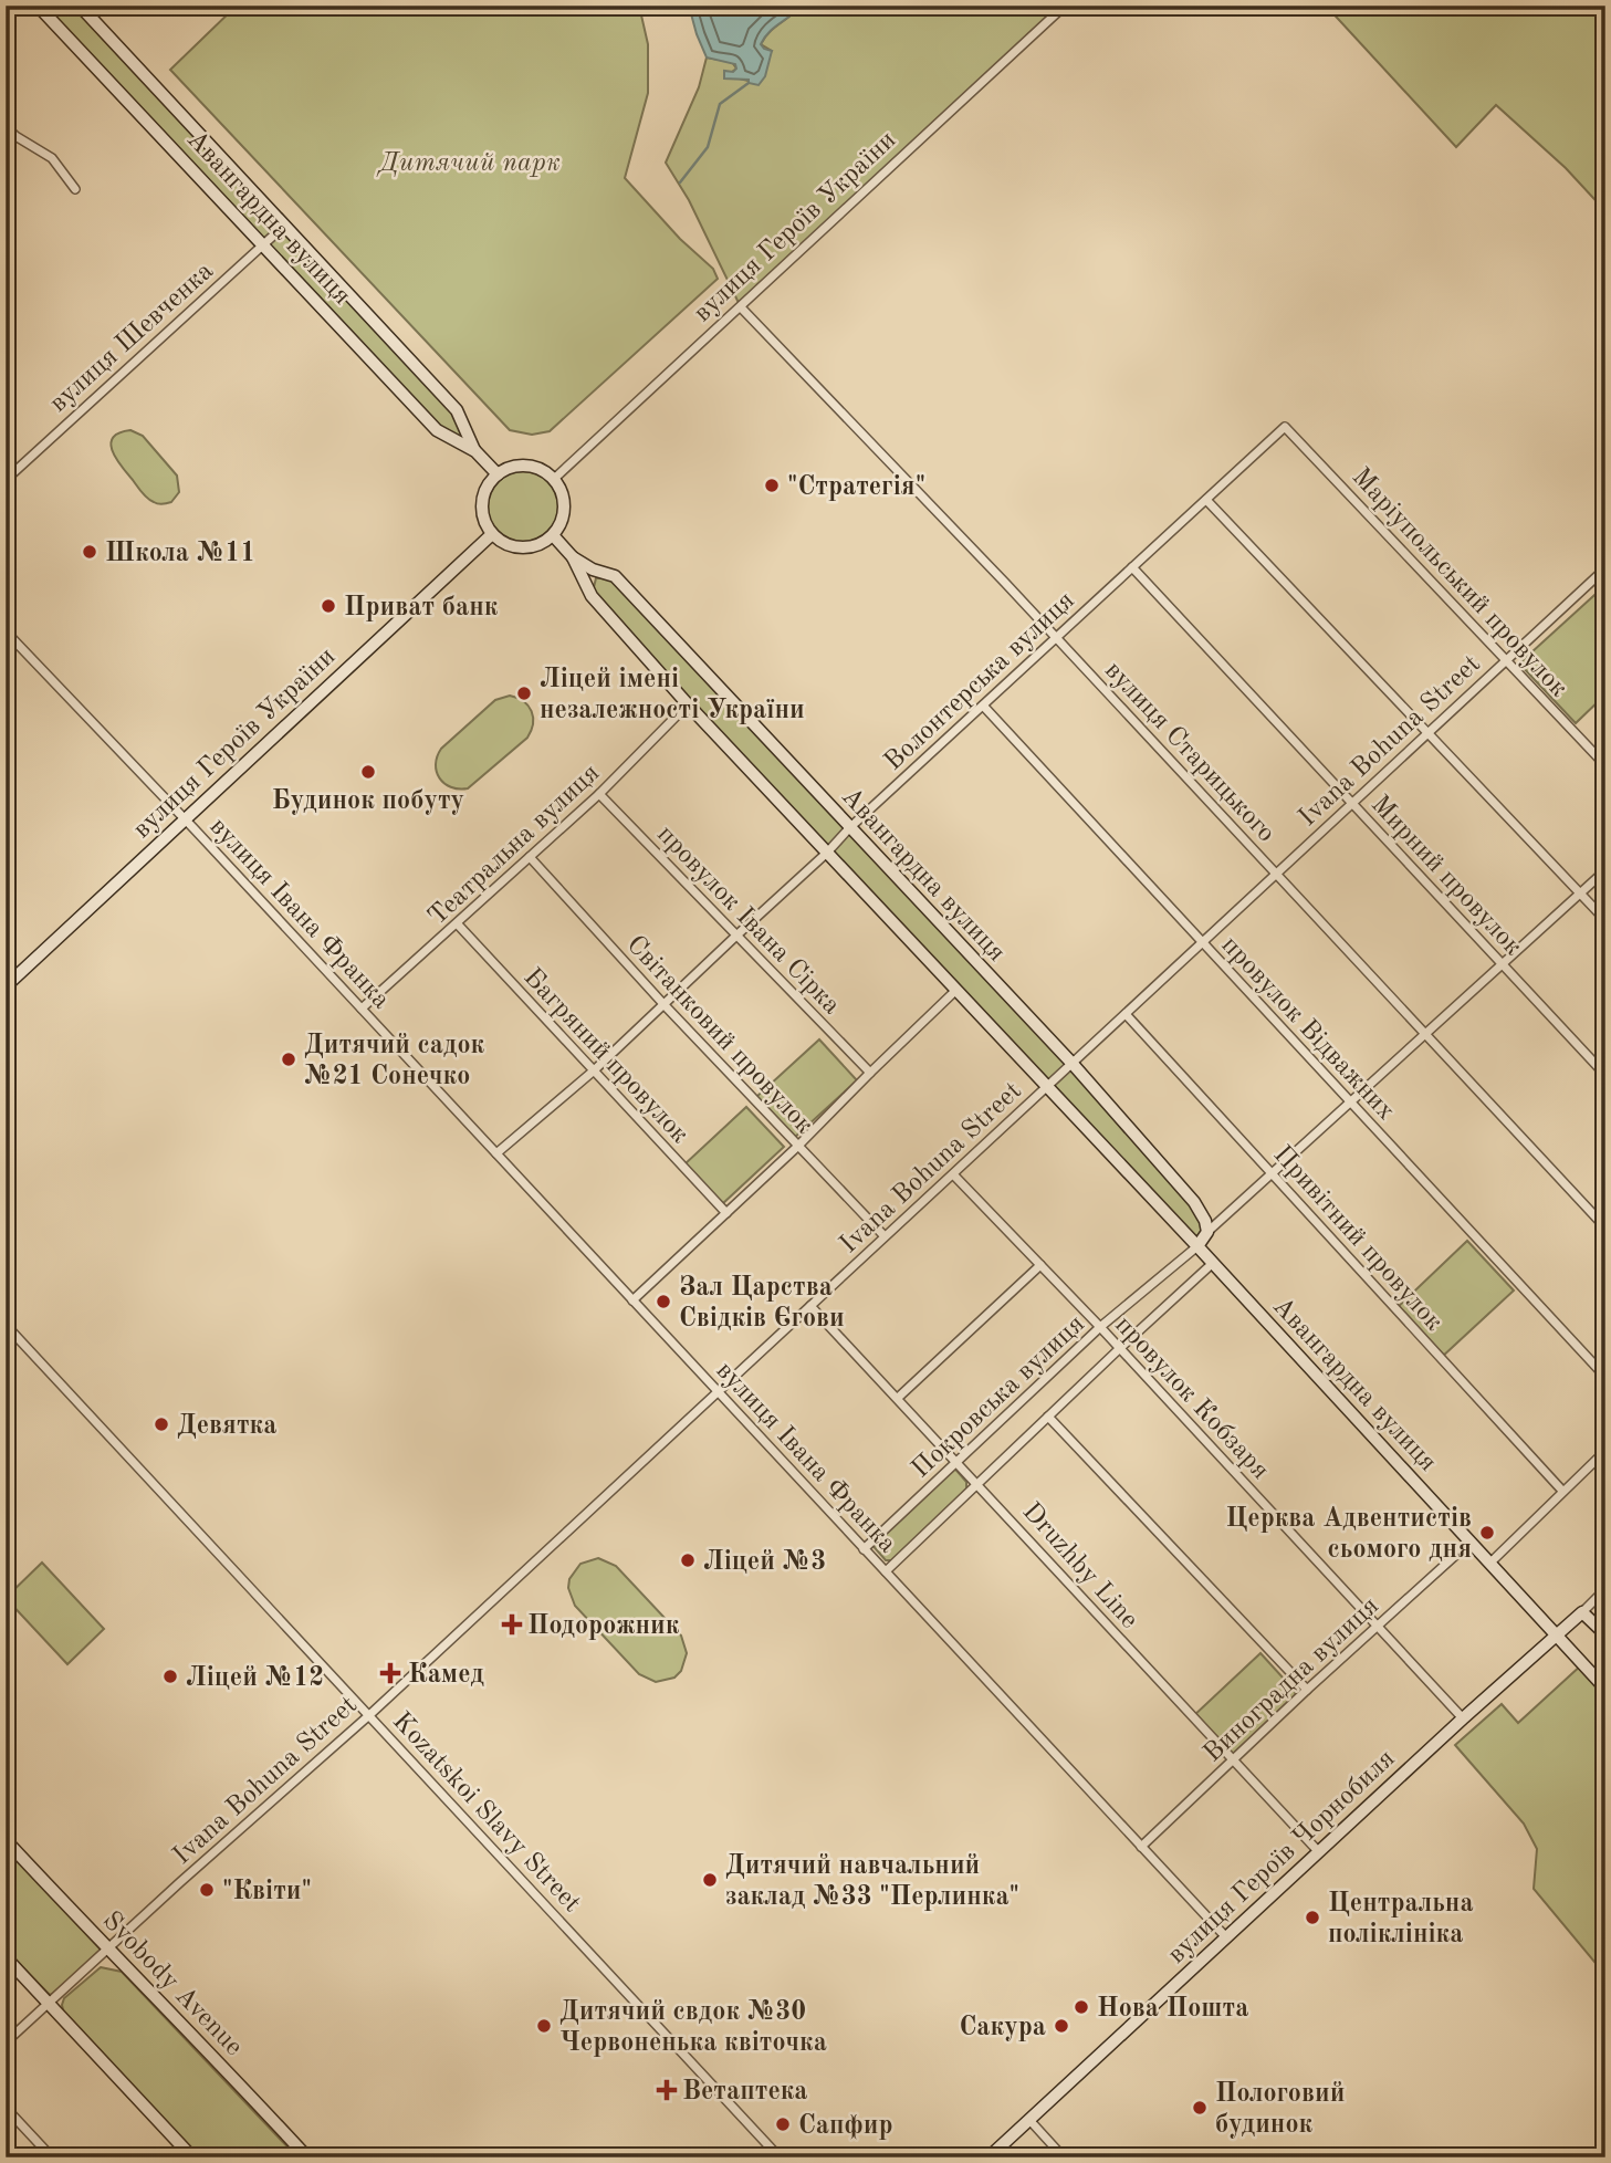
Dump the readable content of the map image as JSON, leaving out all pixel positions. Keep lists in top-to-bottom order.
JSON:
{
  "streets": {
    "street": [
      "Авангардна вулиця",
      "вулиця Героїв України",
      "вулиця Шевченка",
      "Маріупольський провулок",
      "Волонтерська вулиця",
      "Ivana Bohuna Street",
      "вулиця Старицького",
      "Театральна вулиця",
      "Мирний провулок",
      "вулиця Івана Франка",
      "провулок Івана Сірка",
      "провулок Відважних",
      "Світанковий провулок",
      "Багряний провулок",
      "Привітний провулок",
      "Покровська вулиця",
      "провулок Кобзаря",
      "Druzhby Line",
      "Виноградна вулиця",
      "Kozatskoi Slavy Street",
      "вулиця Героїв Чорнобиля",
      "Svobody Avenue"
    ]
  },
  "crossings": [
    ["Авангардна вулиця", "вулиця Героїв України"],
    ["Авангардна вулиця", "вулиця Шевченка"],
    ["Авангардна вулиця", "Волонтерська вулиця"],
    ["Авангардна вулиця", "Ivana Bohuna Street"],
    ["Авангардна вулиця", "Театральна вулиця"],
    ["Авангардна вулиця", "Покровська вулиця"],
    ["Авангардна вулиця", "Виноградна вулиця"],
    ["Авангардна вулиця", "вулиця Героїв Чорнобиля"],
    ["вулиця Героїв України", "вулиця Старицького"],
    ["вулиця Героїв України", "вулиця Івана Франка"],
    ["Маріупольський провулок", "Волонтерська вулиця"],
    ["Маріупольський провулок", "Ivana Bohuna Street"],
    ["Волонтерська вулиця", "вулиця Старицького"],
    ["Волонтерська вулиця", "Мирний провулок"],
    ["Волонтерська вулиця", "вулиця Івана Франка"],
    ["Волонтерська вулиця", "провулок Івана Сірка"],
    ["Волонтерська вулиця", "провулок Відважних"],
    ["Волонтерська вулиця", "Світанковий провулок"],
    ["Волонтерська вулиця", "Багряний провулок"],
    ["Ivana Bohuna Street", "вулиця Старицького"],
    ["Ivana Bohuna Street", "Мирний провулок"],
    ["Ivana Bohuna Street", "вулиця Івана Франка"],
    ["Ivana Bohuna Street", "провулок Відважних"],
    ["Ivana Bohuna Street", "Світанковий провулок"],
    ["Ivana Bohuna Street", "Привітний провулок"],
    ["Ivana Bohuna Street", "провулок Кобзаря"],
    ["Ivana Bohuna Street", "Druzhby Line"],
    ["Ivana Bohuna Street", "Kozatskoi Slavy Street"],
    ["Ivana Bohuna Street", "Svobody Avenue"],
    ["Театральна вулиця", "вулиця Івана Франка"],
    ["Театральна вулиця", "провулок Івана Сірка"],
    ["Театральна вулиця", "Світанковий провулок"],
    ["Театральна вулиця", "Багряний провулок"],
    ["вулиця Івана Франка", "Покровська вулиця"],
    ["вулиця Івана Франка", "Виноградна вулиця"],
    ["вулиця Івана Франка", "вулиця Героїв Чорнобиля"],
    ["Покровська вулиця", "провулок Кобзаря"],
    ["Покровська вулиця", "Druzhby Line"],
    ["провулок Кобзаря", "Виноградна вулиця"],
    ["провулок Кобзаря", "вулиця Героїв Чорнобиля"],
    ["Druzhby Line", "Виноградна вулиця"],
    ["Druzhby Line", "вулиця Героїв Чорнобиля"]
  ],
  "parks": ["Дитячий парк"],
  "places": {
    "other": [
      "\"Стратегія\"",
      "Школа №11",
      "Приват банк",
      "Ліцей імені незалежності України",
      "Будинок побуту",
      "Дитячий садок №21 Сонечко",
      "Зал Царства Свідків Єгови",
      "Девятка",
      "Церква Адвентистів сьомого дня",
      "Ліцей №3",
      "Ліцей №12",
      "Дитячий навчальний заклад №33 \"Перлинка\"",
      "\"Квіти\"",
      "Центральна поліклініка",
      "Нова Пошта",
      "Дитячий свдок №30 Червоненька квіточка",
      "Сакура",
      "Пологовий будинок",
      "Сапфир"
    ],
    "health": ["Подорожник", "Камед", "Ветаптека"]
  }
}
